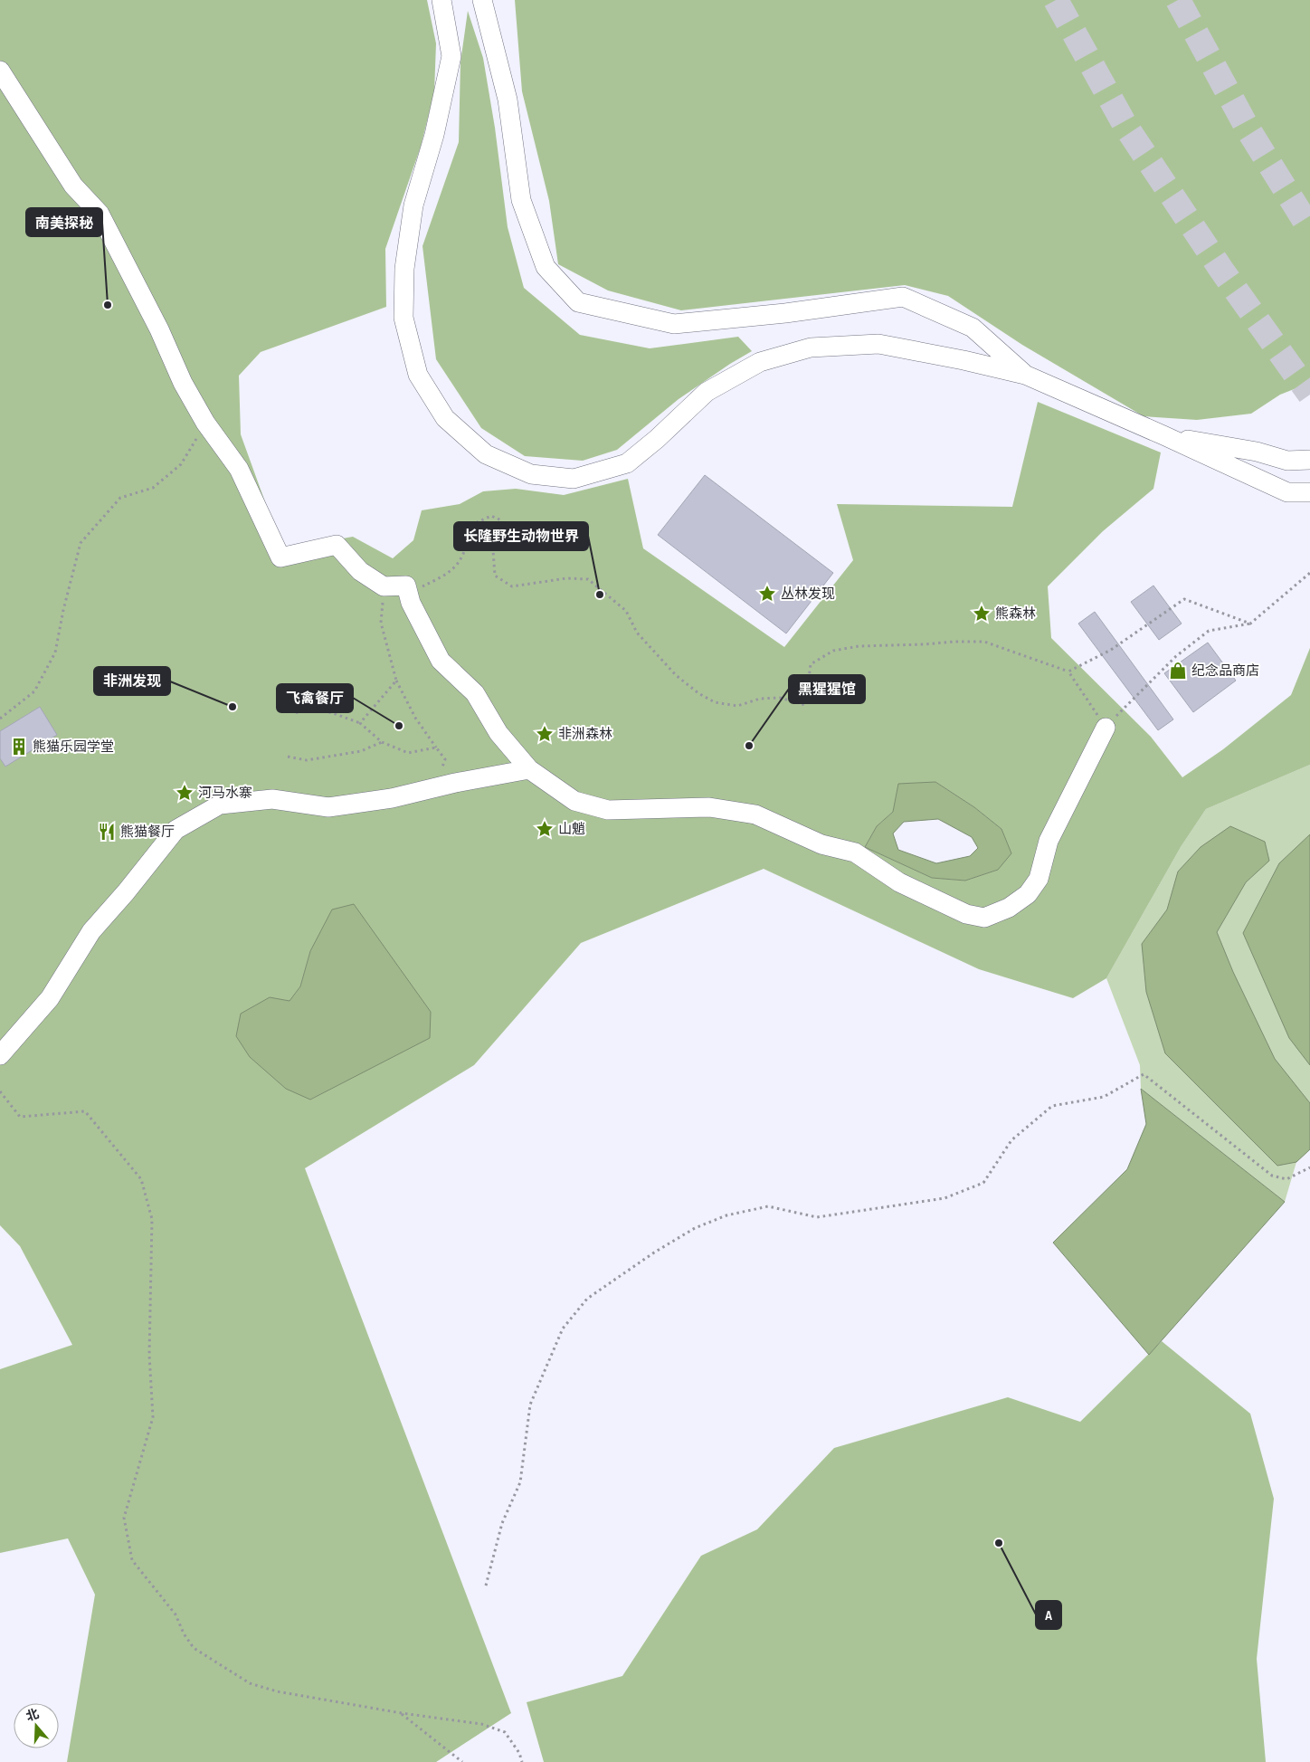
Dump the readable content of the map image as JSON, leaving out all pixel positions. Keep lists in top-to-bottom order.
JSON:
{
  "places": {
    "other": [
      "南美探秘",
      "长隆野生动物世界",
      "非洲发现",
      "飞禽餐厅",
      "黑猩猩馆",
      "A"
    ],
    "place": [
      "丛林发现",
      "熊森林",
      "非洲森林",
      "河马水寨",
      "山魈"
    ],
    "shop": ["纪念品商店"],
    "building": ["熊猫乐园学堂"],
    "restaurant": ["熊猫餐厅"]
  },
  "north": "top"
}
